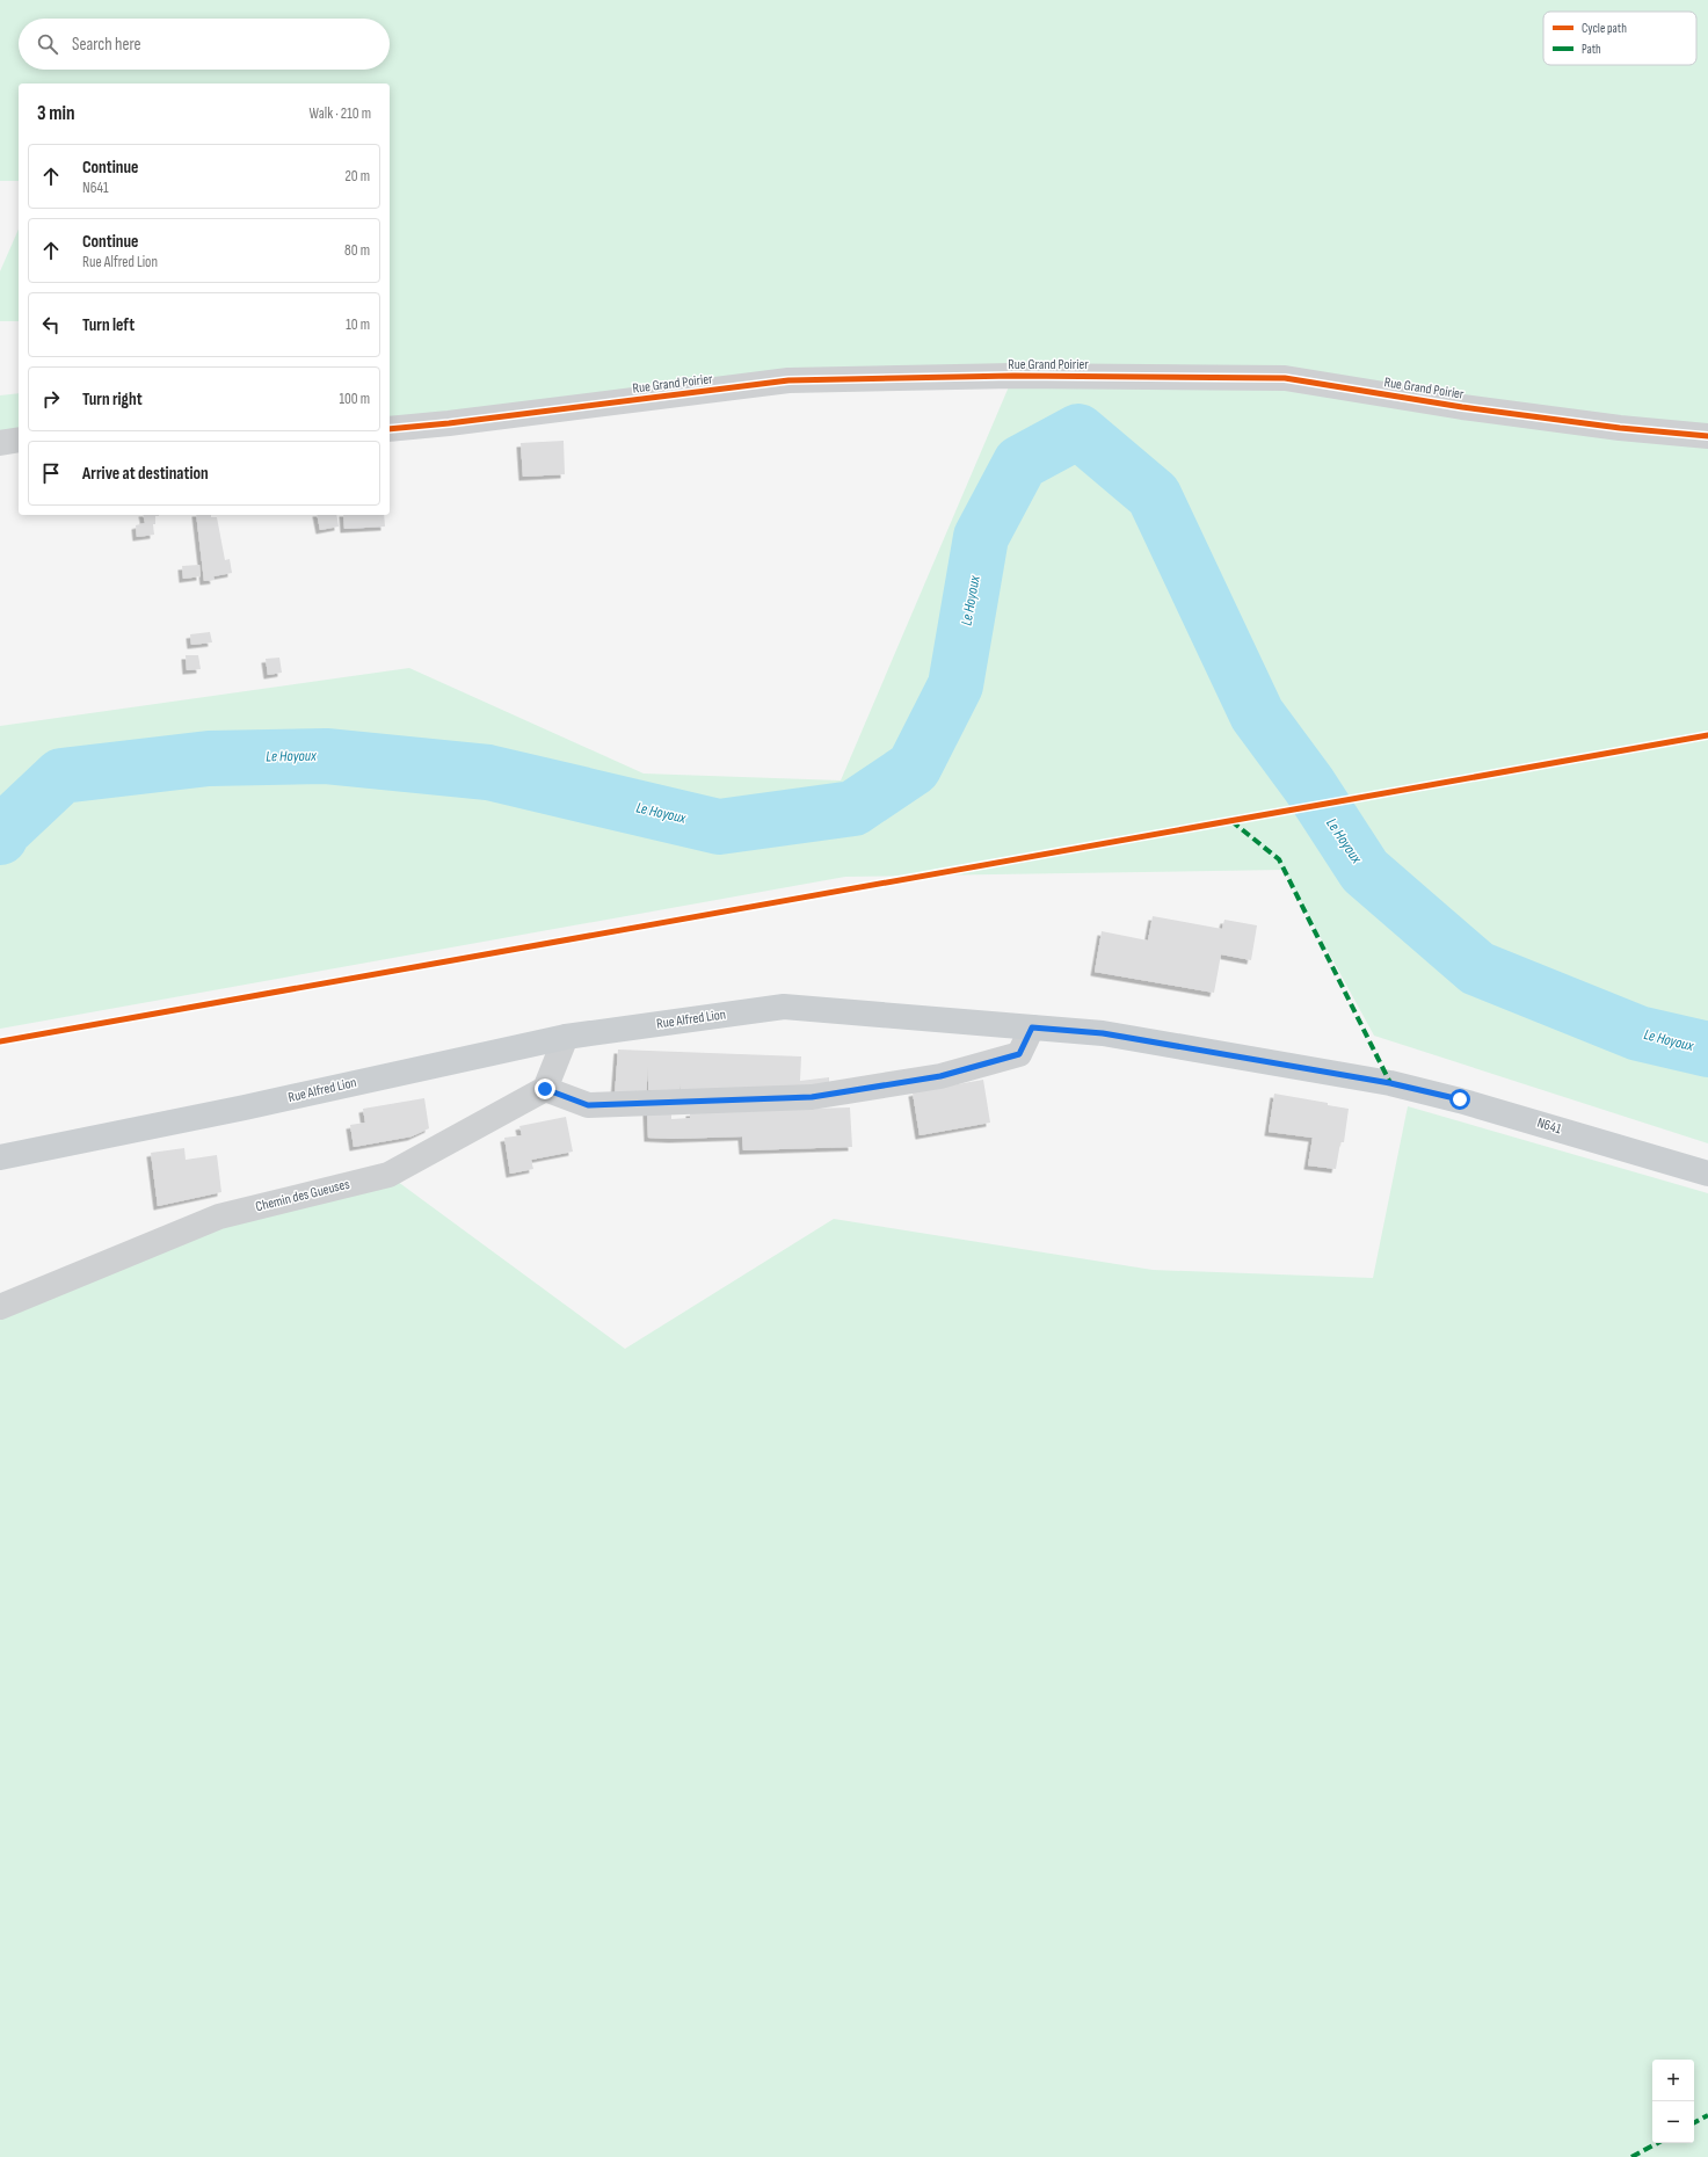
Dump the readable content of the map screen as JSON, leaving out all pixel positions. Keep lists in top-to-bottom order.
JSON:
{
  "streets": {
    "main road": ["Rue Alfred Lion", "N641"],
    "street": ["Rue Grand Poirier", "Chemin des Gueuses"]
  },
  "crossings": [
    ["Rue Alfred Lion", "N641"]
  ],
  "water": ["Le Hoyoux"],
  "legend": ["Cycle path", "Path"],
  "page": {
    "search": "Search here",
    "heading": ["3 min", "Walk · 210 m"],
    "list": [
      ["Continue", "N641", "20 m"],
      ["Continue", "Rue Alfred Lion", "80 m"],
      ["Turn left", "10 m"],
      ["Turn right", "100 m"],
      "Arrive at destination"
    ],
    "map_buttons": ["+", "−"]
  }
}
